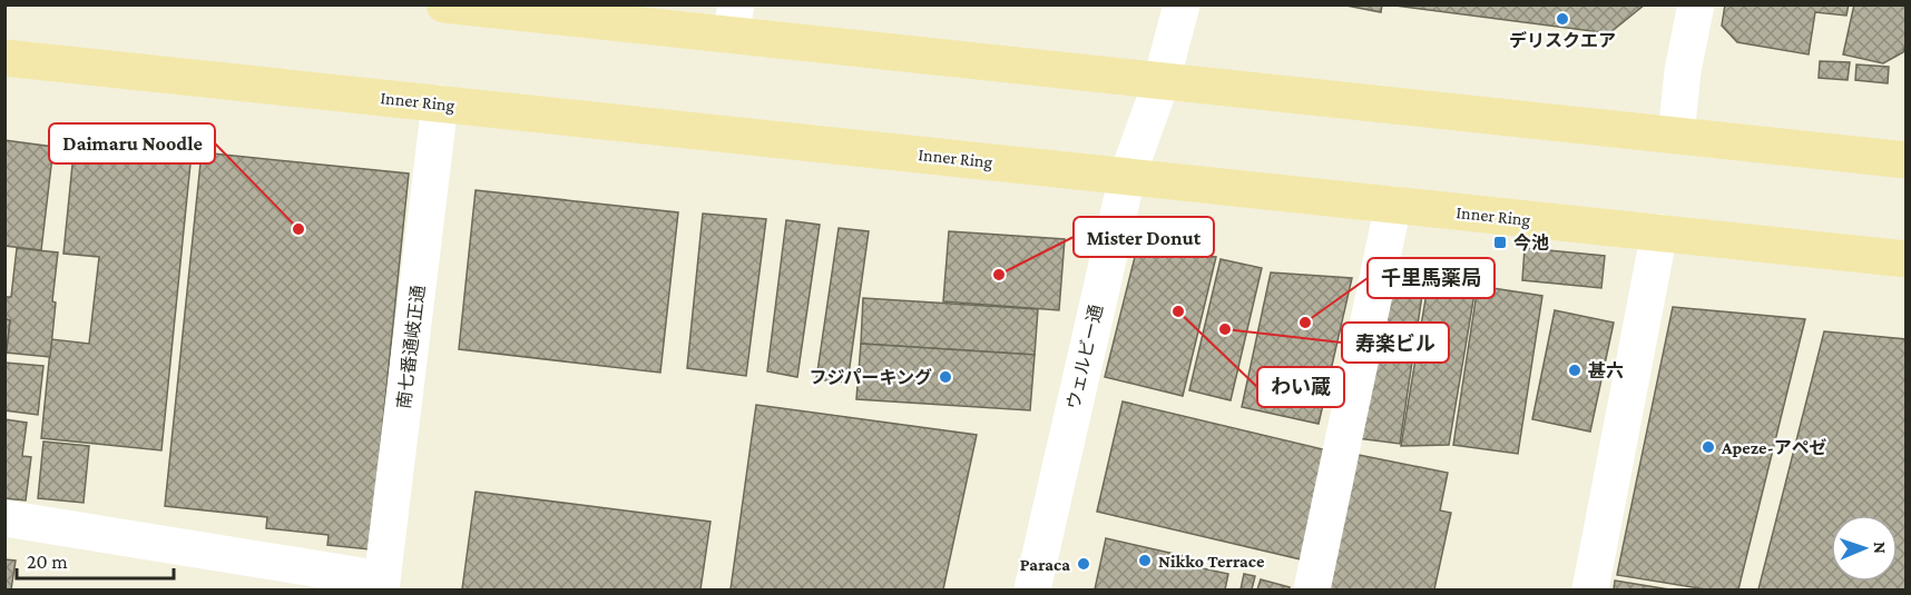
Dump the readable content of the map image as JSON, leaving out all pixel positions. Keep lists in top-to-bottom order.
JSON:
{
  "streets": {
    "main road": ["Inner Ring"],
    "street": ["南七番通岐正通", "ウェルビー通"]
  },
  "crossings": [
    ["Inner Ring", "南七番通岐正通"],
    ["Inner Ring", "ウェルビー通"]
  ],
  "places": {
    "other": [
      "デリスクエア",
      "Daimaru Noodle",
      "Mister Donut",
      "わい蔵",
      "千里馬薬局",
      "寿楽ビル",
      "甚六",
      "フジパーキング",
      "Apeze-アペゼ",
      "Nikko Terrace",
      "Paraca"
    ],
    "transit": ["今池"]
  },
  "scale_bar": "20 m",
  "north": "right"
}
